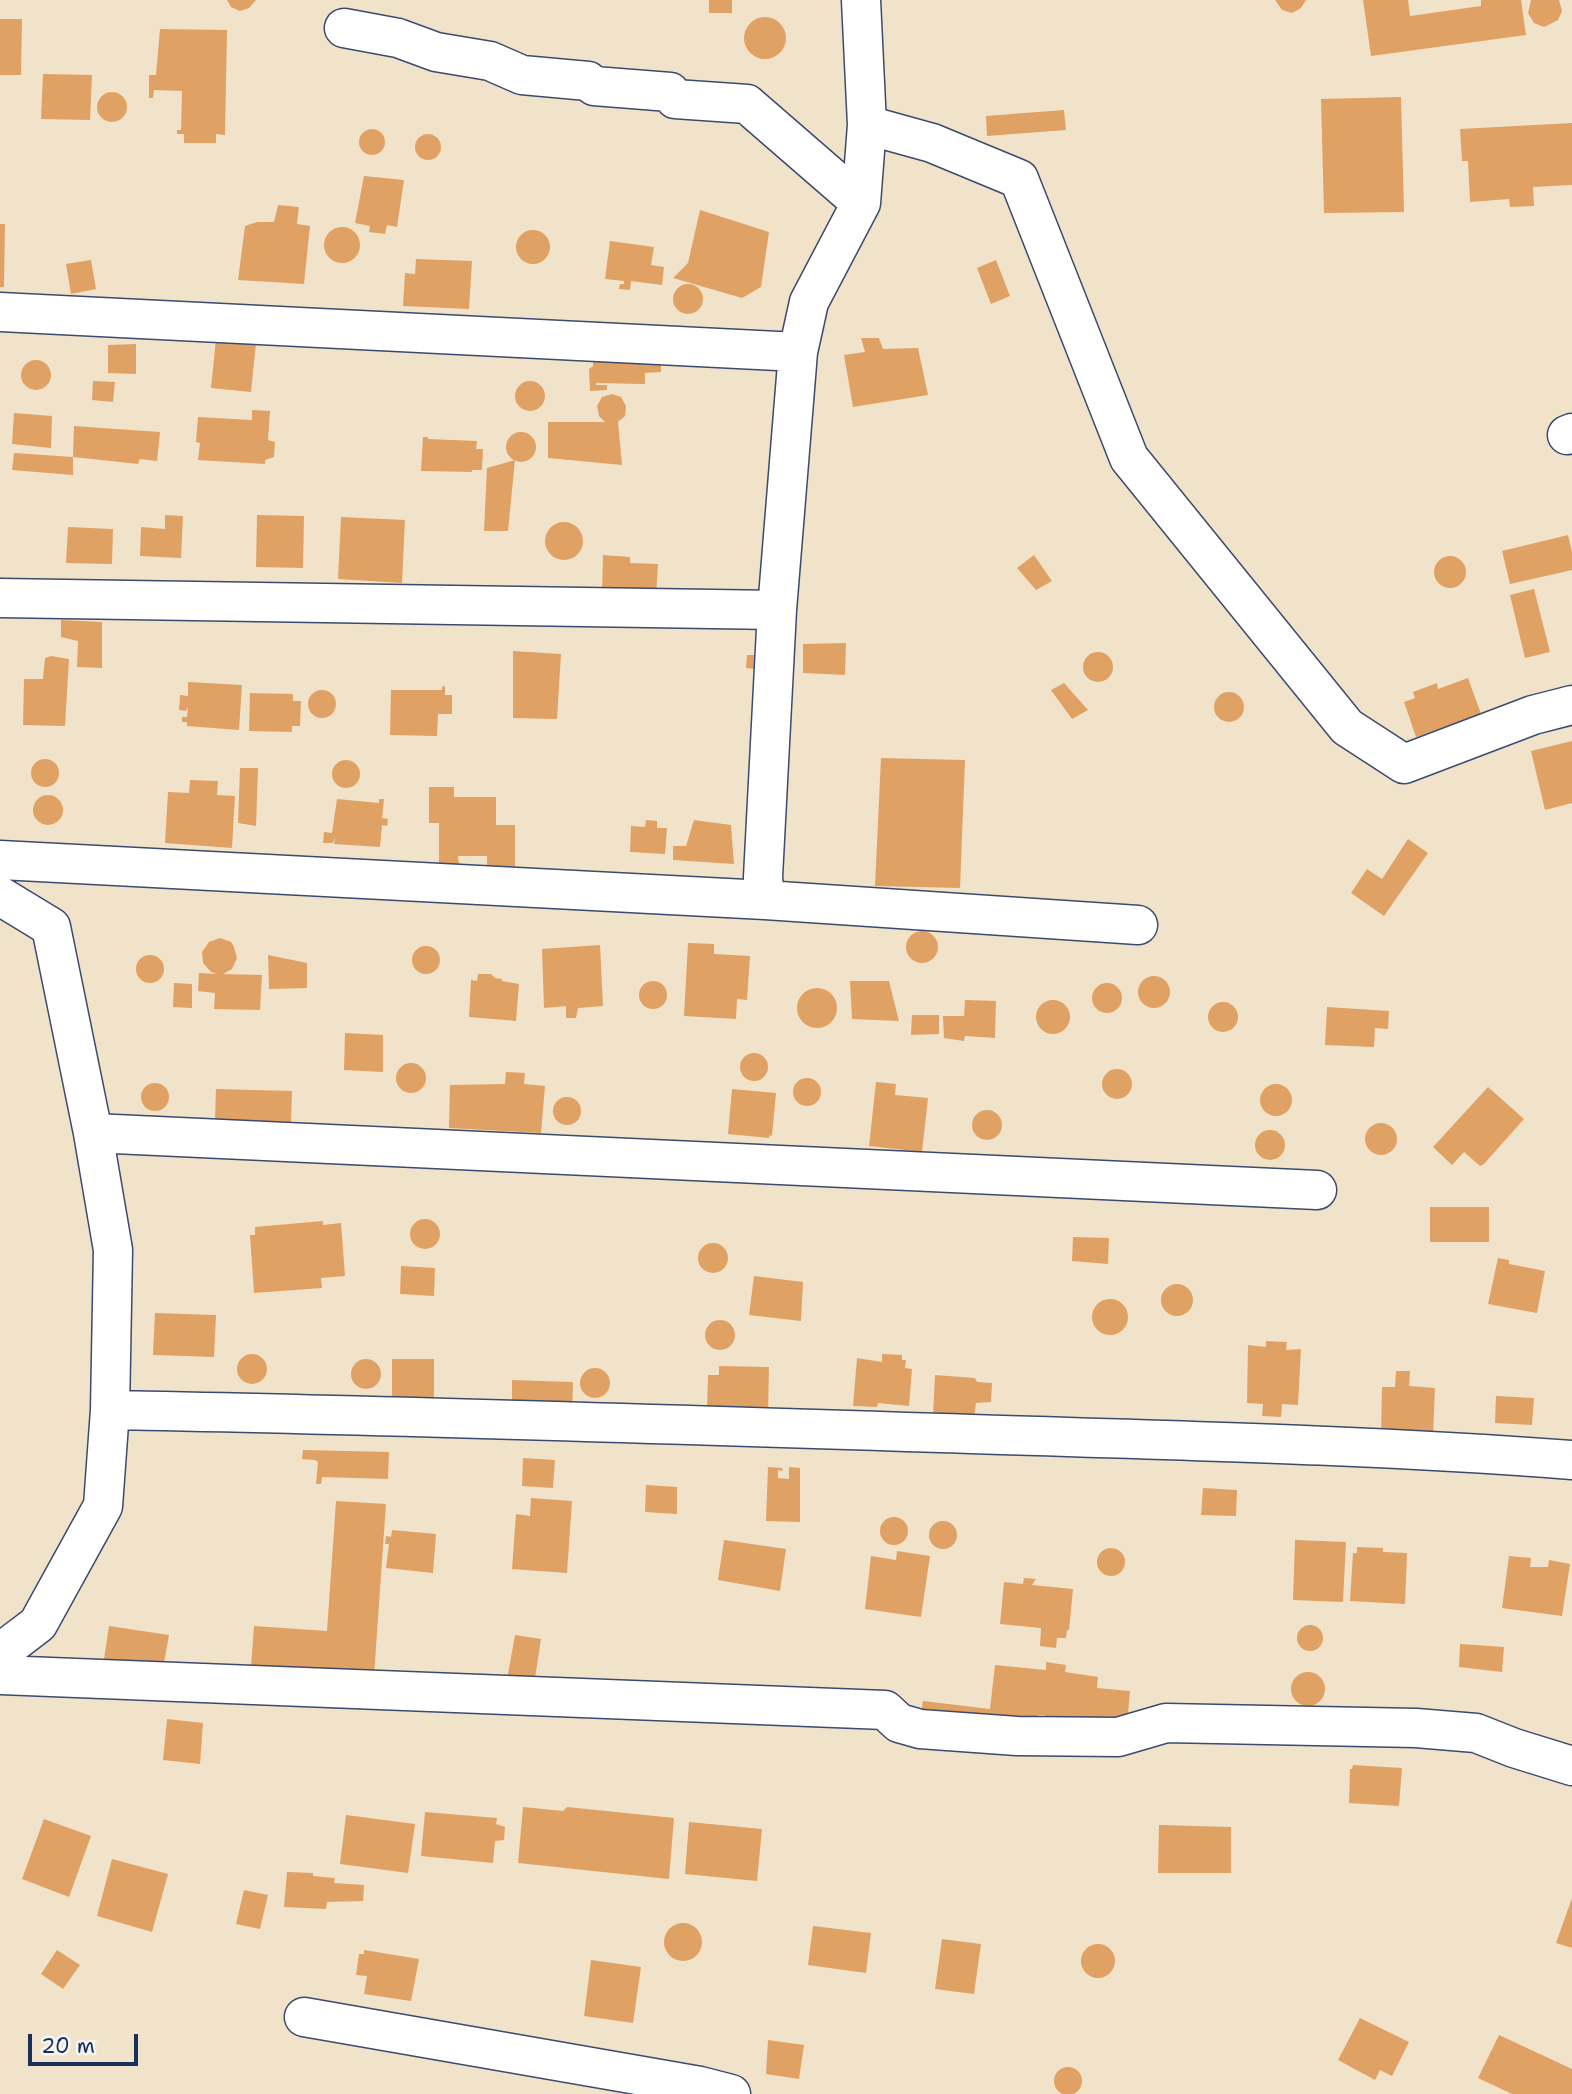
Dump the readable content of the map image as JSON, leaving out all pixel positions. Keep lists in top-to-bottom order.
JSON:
{
  "scale_bar": "20 m"
}
